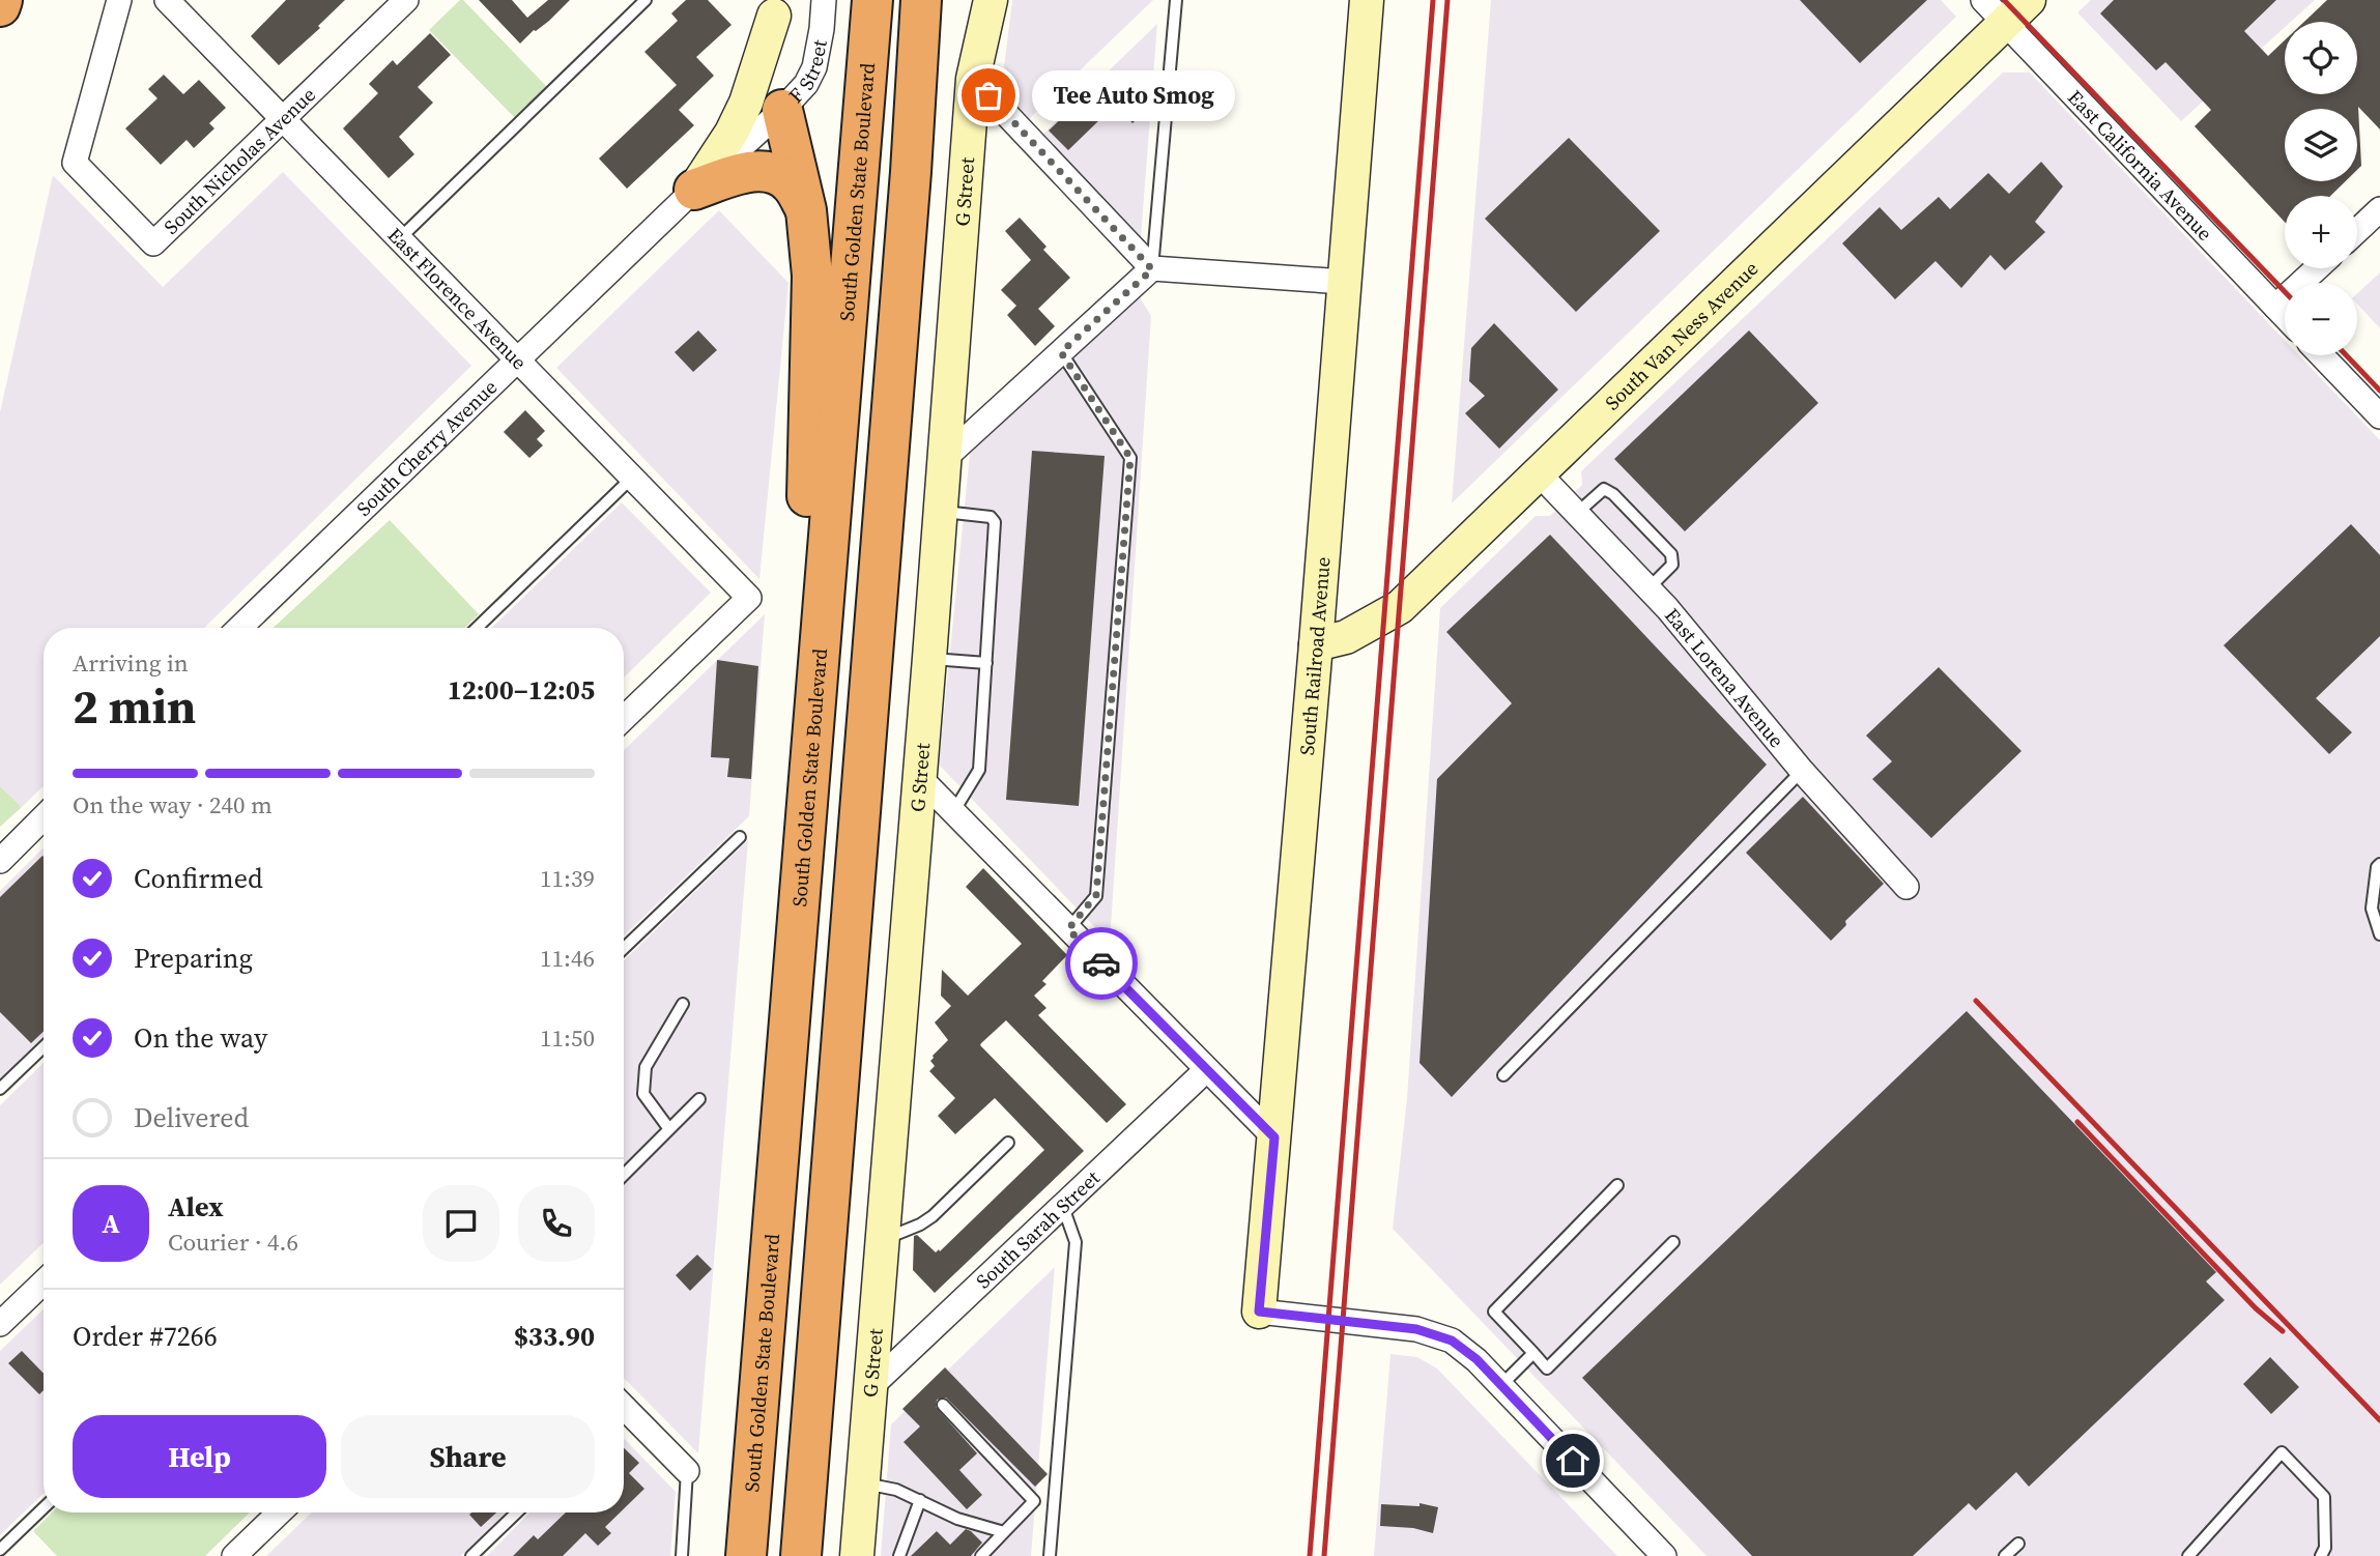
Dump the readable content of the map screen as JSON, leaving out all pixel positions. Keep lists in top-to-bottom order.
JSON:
{
  "streets": {
    "highway": ["South Golden State Boulevard"],
    "street": [
      "F Street",
      "South Nicholas Avenue",
      "East California Avenue",
      "G Street",
      "East Florence Avenue",
      "South Van Ness Avenue",
      "South Cherry Avenue",
      "South Railroad Avenue",
      "East Lorena Avenue",
      "South Sarah Street"
    ]
  },
  "crossings": [
    ["F Street", "South Cherry Avenue"],
    ["South Nicholas Avenue", "East Florence Avenue"],
    ["East California Avenue", "South Van Ness Avenue"],
    ["G Street", "South Sarah Street"],
    ["East Florence Avenue", "South Cherry Avenue"],
    ["South Van Ness Avenue", "South Railroad Avenue"],
    ["South Van Ness Avenue", "East Lorena Avenue"]
  ],
  "places": ["Tee Auto Smog"],
  "page": {
    "map_buttons": ["+", "−"],
    "bubble": "Tee Auto Smog",
    "heading": ["2 min", "Arriving in", "12:00–12:05"],
    "panel": [
      "Alex",
      "Courier · 4.6",
      "Order #7266",
      "$33.90"
    ],
    "bar": "On the way · 240 m",
    "list": [
      ["Confirmed", "11:39"],
      ["Preparing", "11:46"],
      ["On the way", "11:50"],
      "Delivered"
    ],
    "round": "A",
    "buttons": ["Help", "Share"]
  }
}
